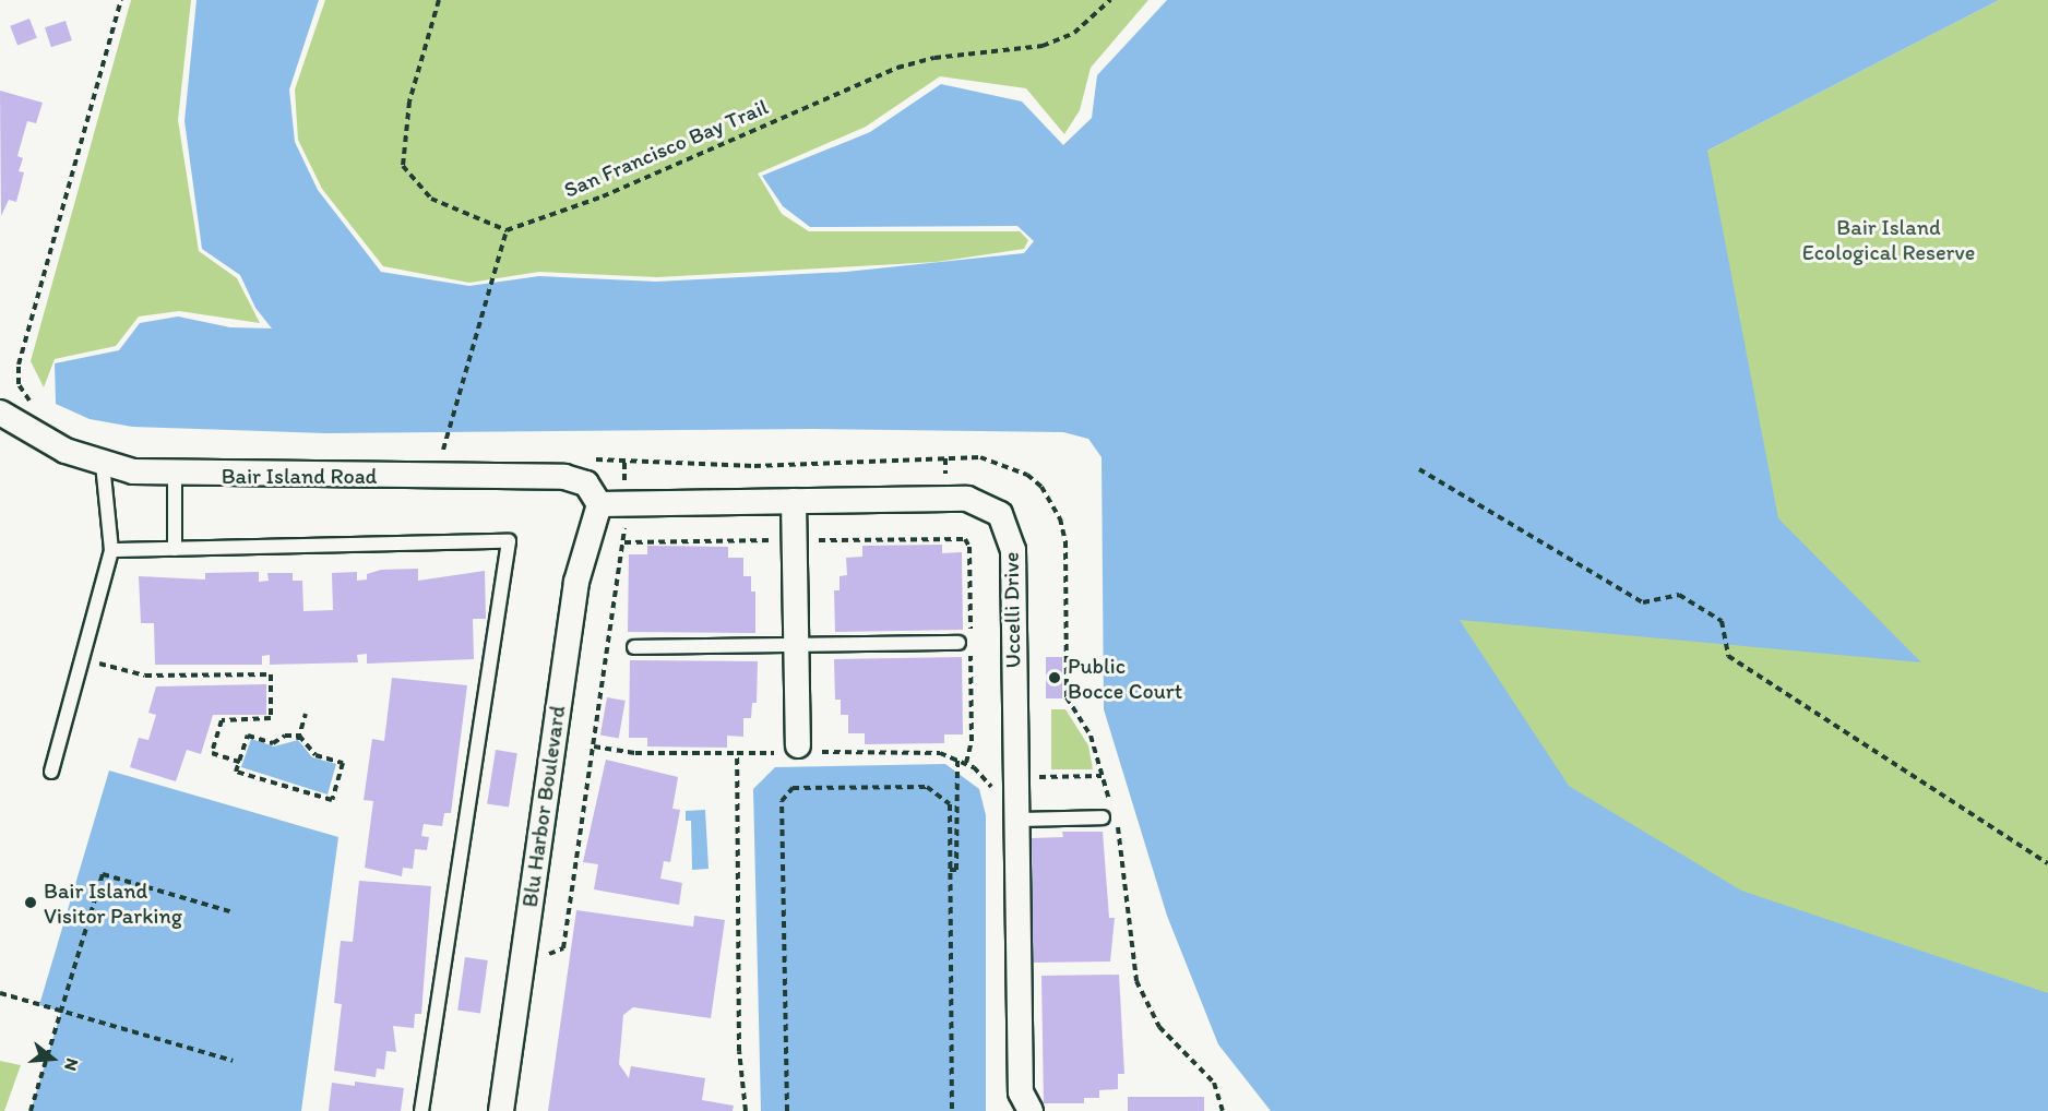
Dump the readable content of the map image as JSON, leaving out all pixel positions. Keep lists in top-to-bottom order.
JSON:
{
  "streets": {
    "street": ["Bair Island Road", "Uccelli Drive", "Blu Harbor Boulevard"],
    "path": ["San Francisco Bay Trail"]
  },
  "crossings": [
    ["Bair Island Road", "Uccelli Drive"],
    ["Bair Island Road", "Blu Harbor Boulevard"],
    ["Uccelli Drive", "Blu Harbor Boulevard"]
  ],
  "parks": ["Bair Island Ecological Reserve"],
  "places": ["Public Bocce Court", "Bair Island Visitor Parking"],
  "north": "right"
}
